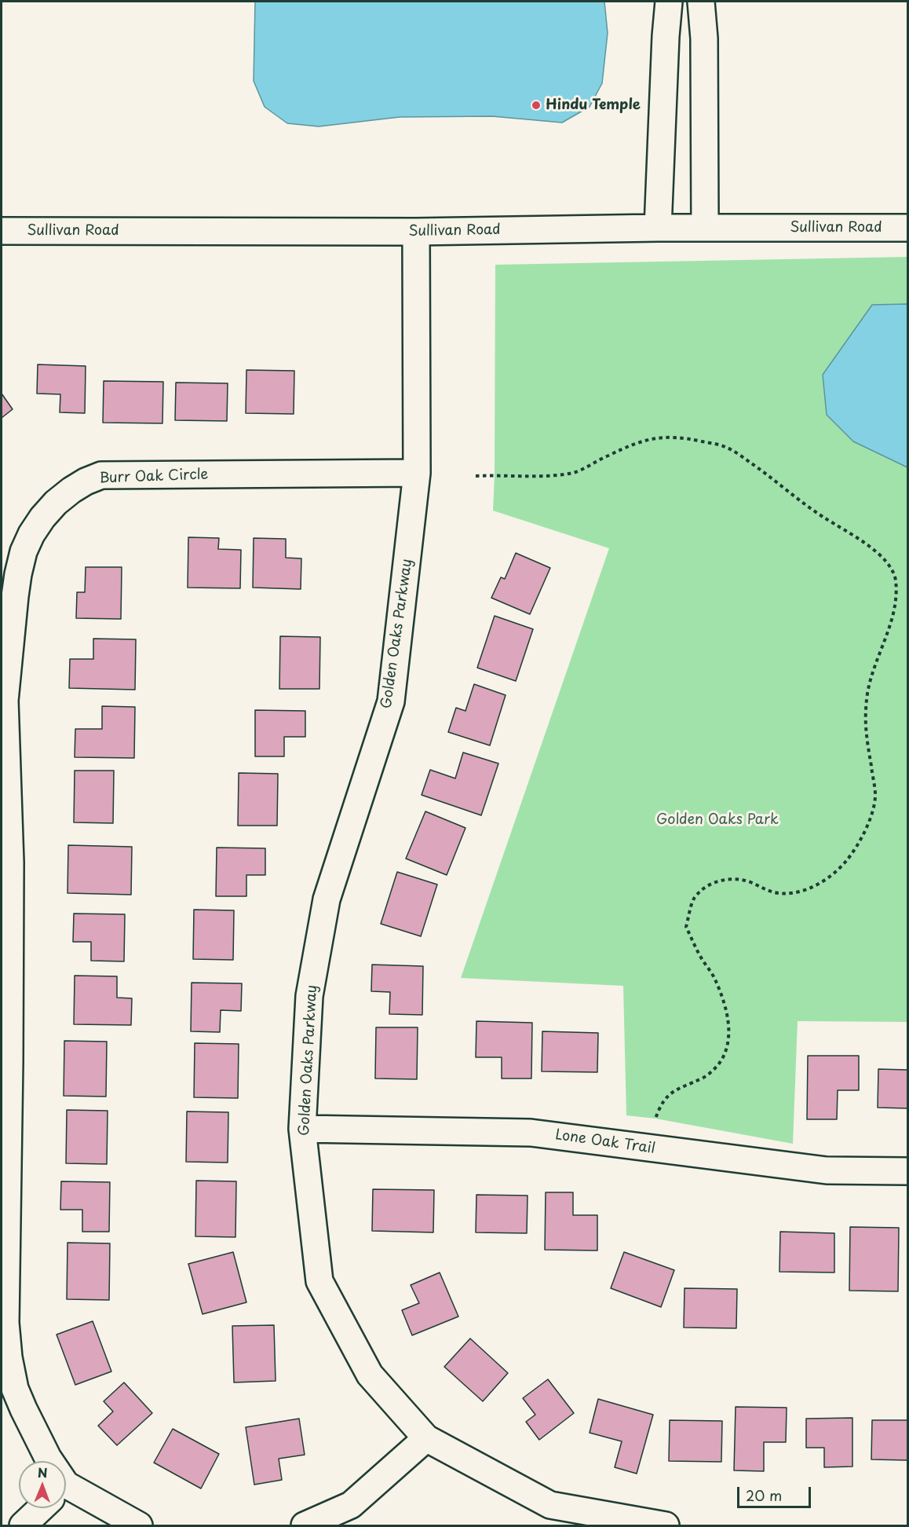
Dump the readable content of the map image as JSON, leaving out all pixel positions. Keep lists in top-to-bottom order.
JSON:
{
  "streets": {
    "street": [
      "Sullivan Road",
      "Burr Oak Circle",
      "Golden Oaks Parkway",
      "Lone Oak Trail"
    ]
  },
  "crossings": [
    ["Sullivan Road", "Golden Oaks Parkway"],
    ["Burr Oak Circle", "Golden Oaks Parkway"],
    ["Golden Oaks Parkway", "Lone Oak Trail"]
  ],
  "parks": ["Golden Oaks Park"],
  "places": ["Hindu Temple"],
  "scale_bar": "20 m",
  "north": "top"
}
